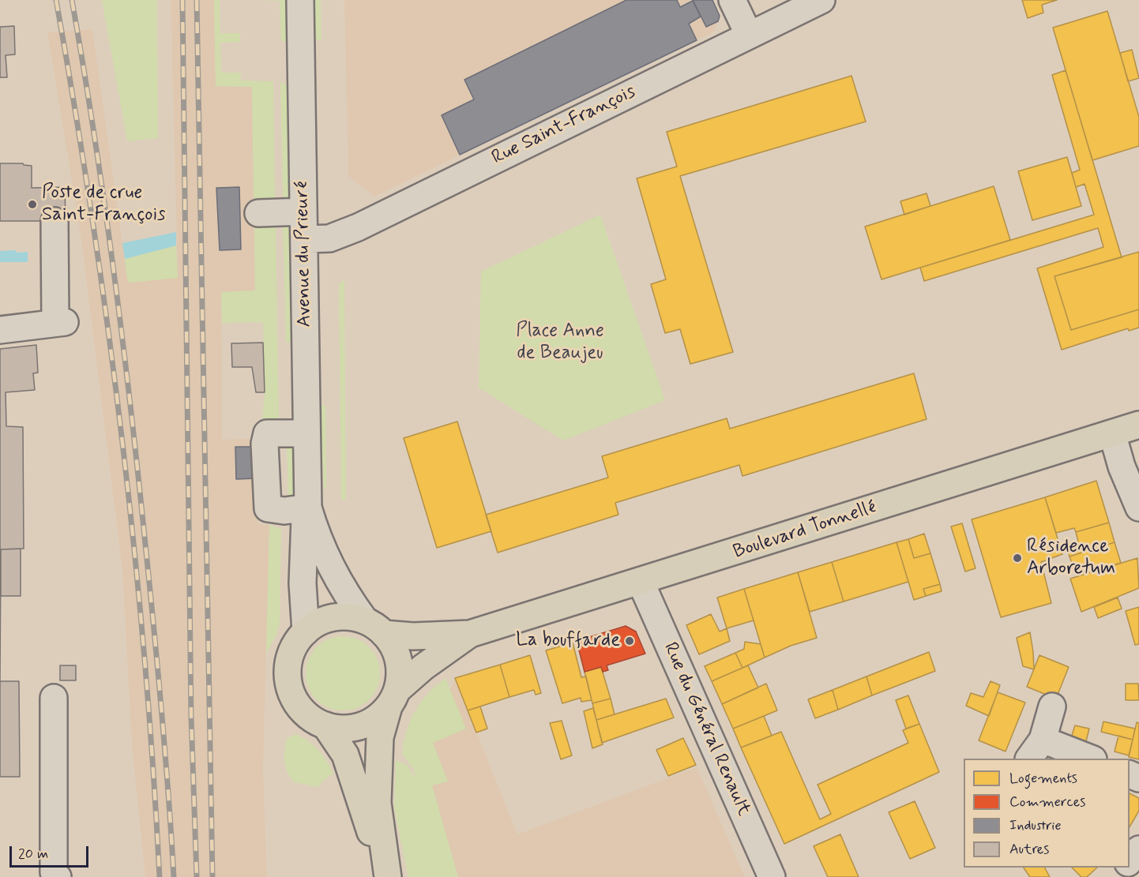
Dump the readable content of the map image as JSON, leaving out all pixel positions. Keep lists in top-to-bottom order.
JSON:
{
  "streets": {
    "main road": ["Boulevard Tonnellé"],
    "street": ["Rue Saint-François", "Avenue du Prieuré", "Rue du Général Renault"]
  },
  "crossings": [
    ["Rue Saint-François", "Avenue du Prieuré"],
    ["Avenue du Prieuré", "Boulevard Tonnellé"],
    ["Boulevard Tonnellé", "Rue du Général Renault"]
  ],
  "parks": ["Place Anne de Beaujeu"],
  "places": ["Poste de crue Saint-François", "Résidence Arboretum", "La bouffarde"],
  "legend": [
    "Logements",
    "Commerces",
    "Industrie",
    "Autres"
  ],
  "scale_bar": "20 m"
}
